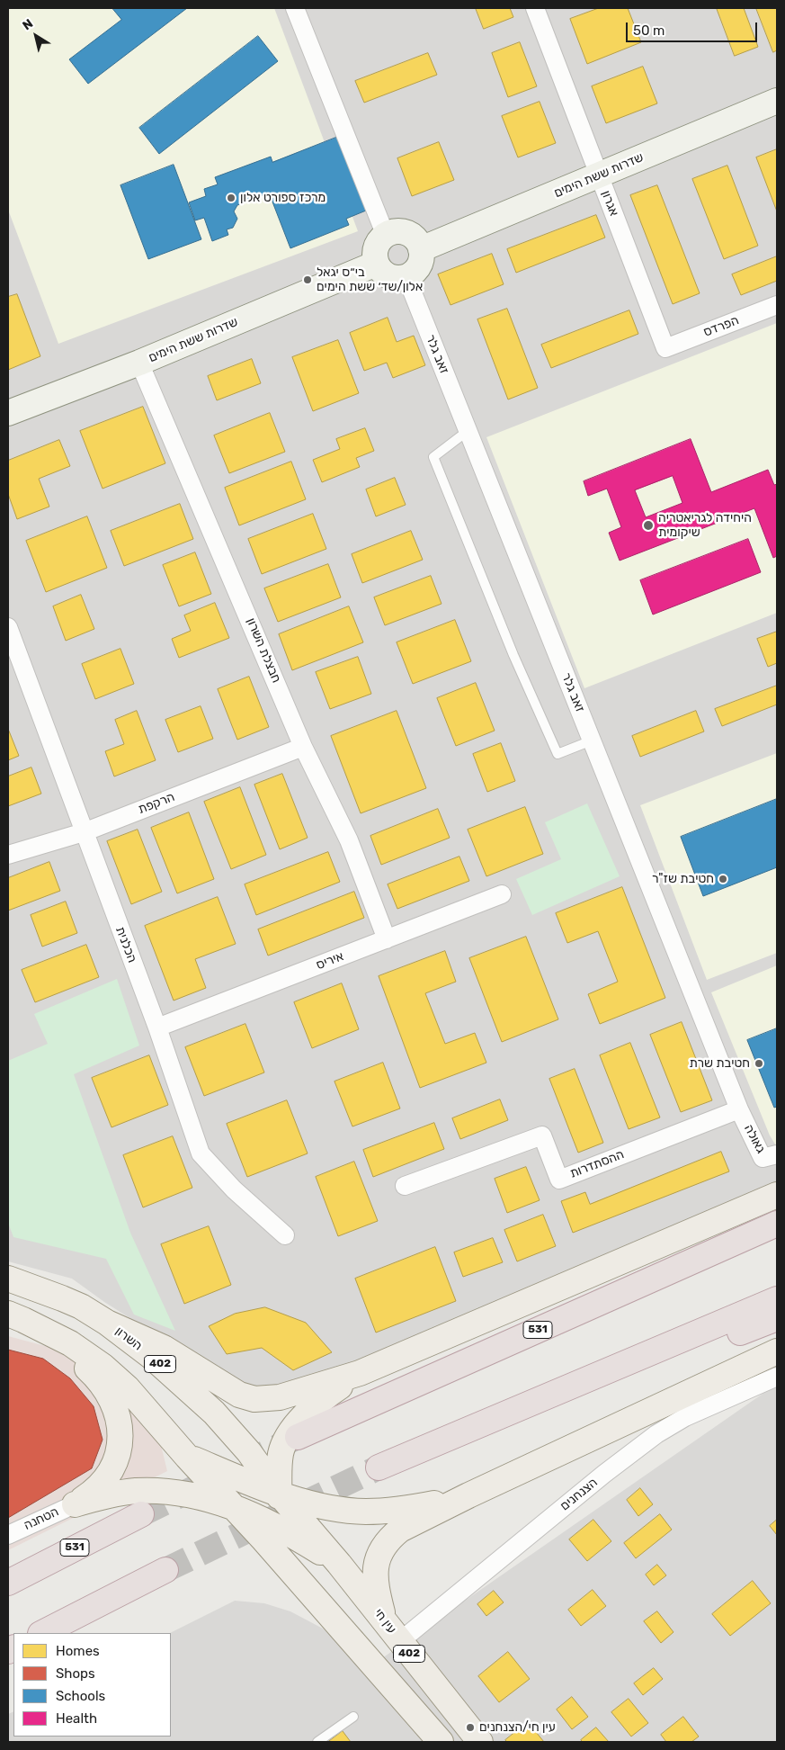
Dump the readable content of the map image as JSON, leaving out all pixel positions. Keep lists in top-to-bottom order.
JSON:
{
  "streets": {
    "highway": ["531"],
    "main road": ["השרון", "402", "עין חי"],
    "street": [
      "שדרות ששת הימים",
      "אגרון",
      "הפרדס",
      "זאב גלר",
      "חבצלת השרון",
      "הרקפת",
      "הכלנית",
      "איריס",
      "גאולה",
      "ההסתדרות",
      "הצנחנים",
      "הטחנה"
    ]
  },
  "crossings": [
    ["שדרות ששת הימים", "אגרון"],
    ["שדרות ששת הימים", "זאב גלר"],
    ["שדרות ששת הימים", "חבצלת השרון"],
    ["אגרון", "הפרדס"],
    ["זאב גלר", "גאולה"],
    ["זאב גלר", "ההסתדרות"],
    ["חבצלת השרון", "הרקפת"],
    ["חבצלת השרון", "איריס"],
    ["הרקפת", "הכלנית"],
    ["הכלנית", "איריס"],
    ["גאולה", "ההסתדרות"],
    ["השרון", "402"],
    ["402", "עין חי"],
    ["הצנחנים", "עין חי"]
  ],
  "places": [
    "מרכז ספורט אלון",
    "בי״ס יגאל אלון/שד׳ ששת הימים",
    "היחידה לגריאטריה שיקומית",
    "חטיבת שז\"ר",
    "חטיבת שרת",
    "עין חי/הצנחנים"
  ],
  "legend": [
    "Homes",
    "Shops",
    "Schools",
    "Health"
  ],
  "scale_bar": "50 m",
  "north": "top left"
}
